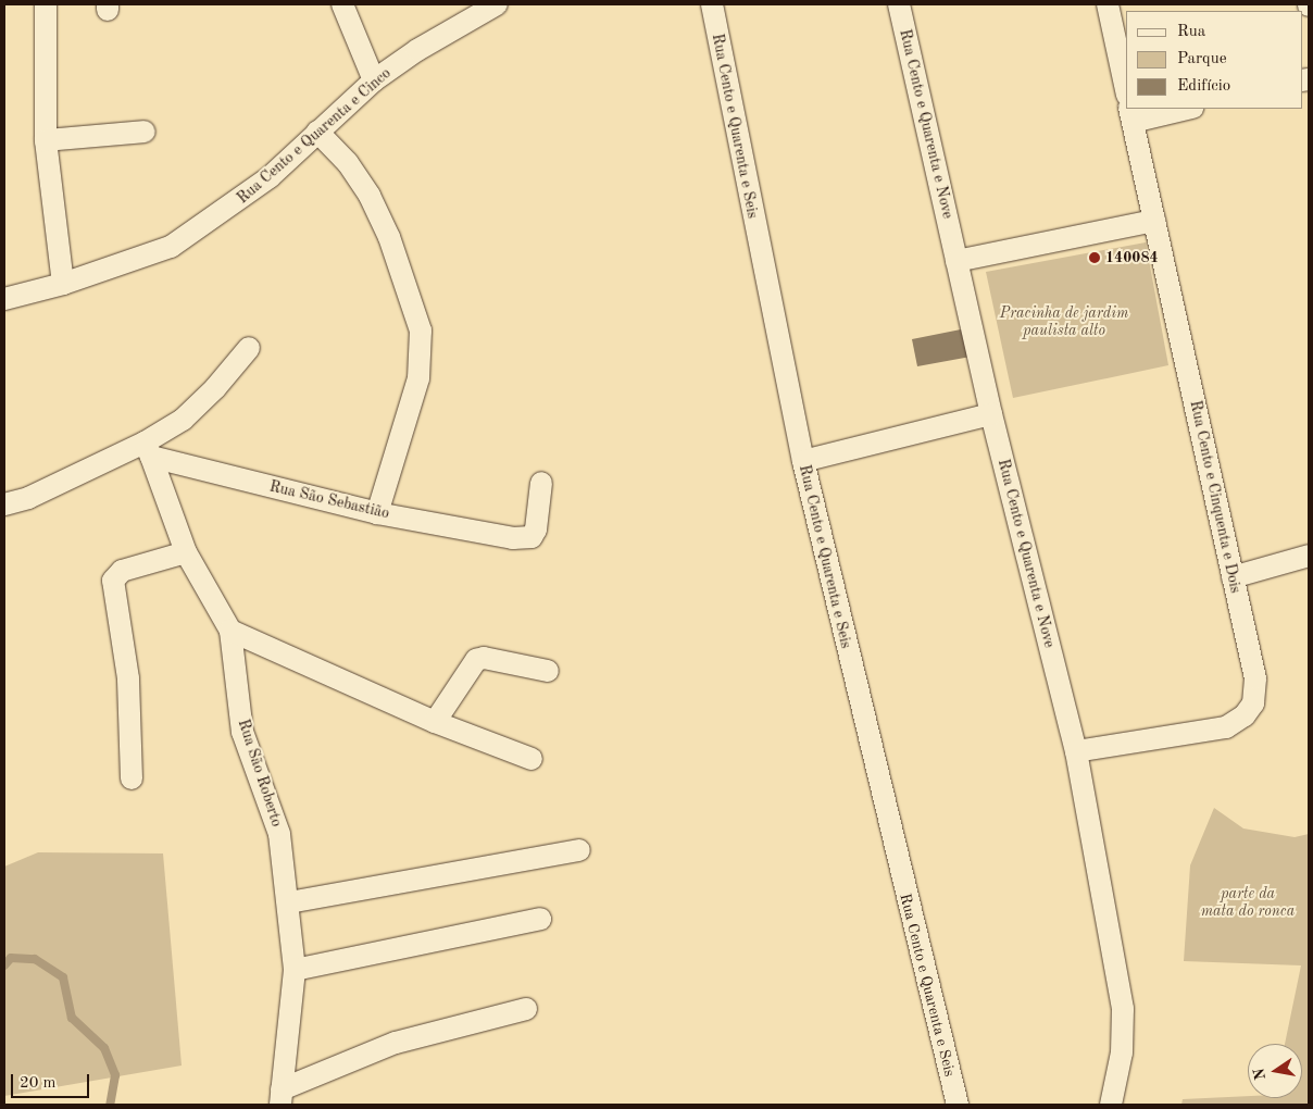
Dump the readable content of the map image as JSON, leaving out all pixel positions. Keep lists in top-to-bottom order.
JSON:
{
  "streets": {
    "street": [
      "Rua Cento e Quarenta e Nove",
      "Rua Cento e Quarenta e Seis",
      "Rua Cento e Quarenta e Cinco",
      "Rua Cento e Cinquenta e Dois",
      "Rua São Sebastião",
      "Rua São Roberto"
    ]
  },
  "crossings": [
    ["Rua Cento e Quarenta e Nove", "Rua Cento e Cinquenta e Dois"],
    ["Rua São Sebastião", "Rua São Roberto"]
  ],
  "parks": ["Pracinha de jardim paulista alto", "parte da mata do ronca"],
  "places": ["140084"],
  "legend": ["Rua", "Parque", "Edifício"],
  "scale_bar": "20 m",
  "north": "left"
}
